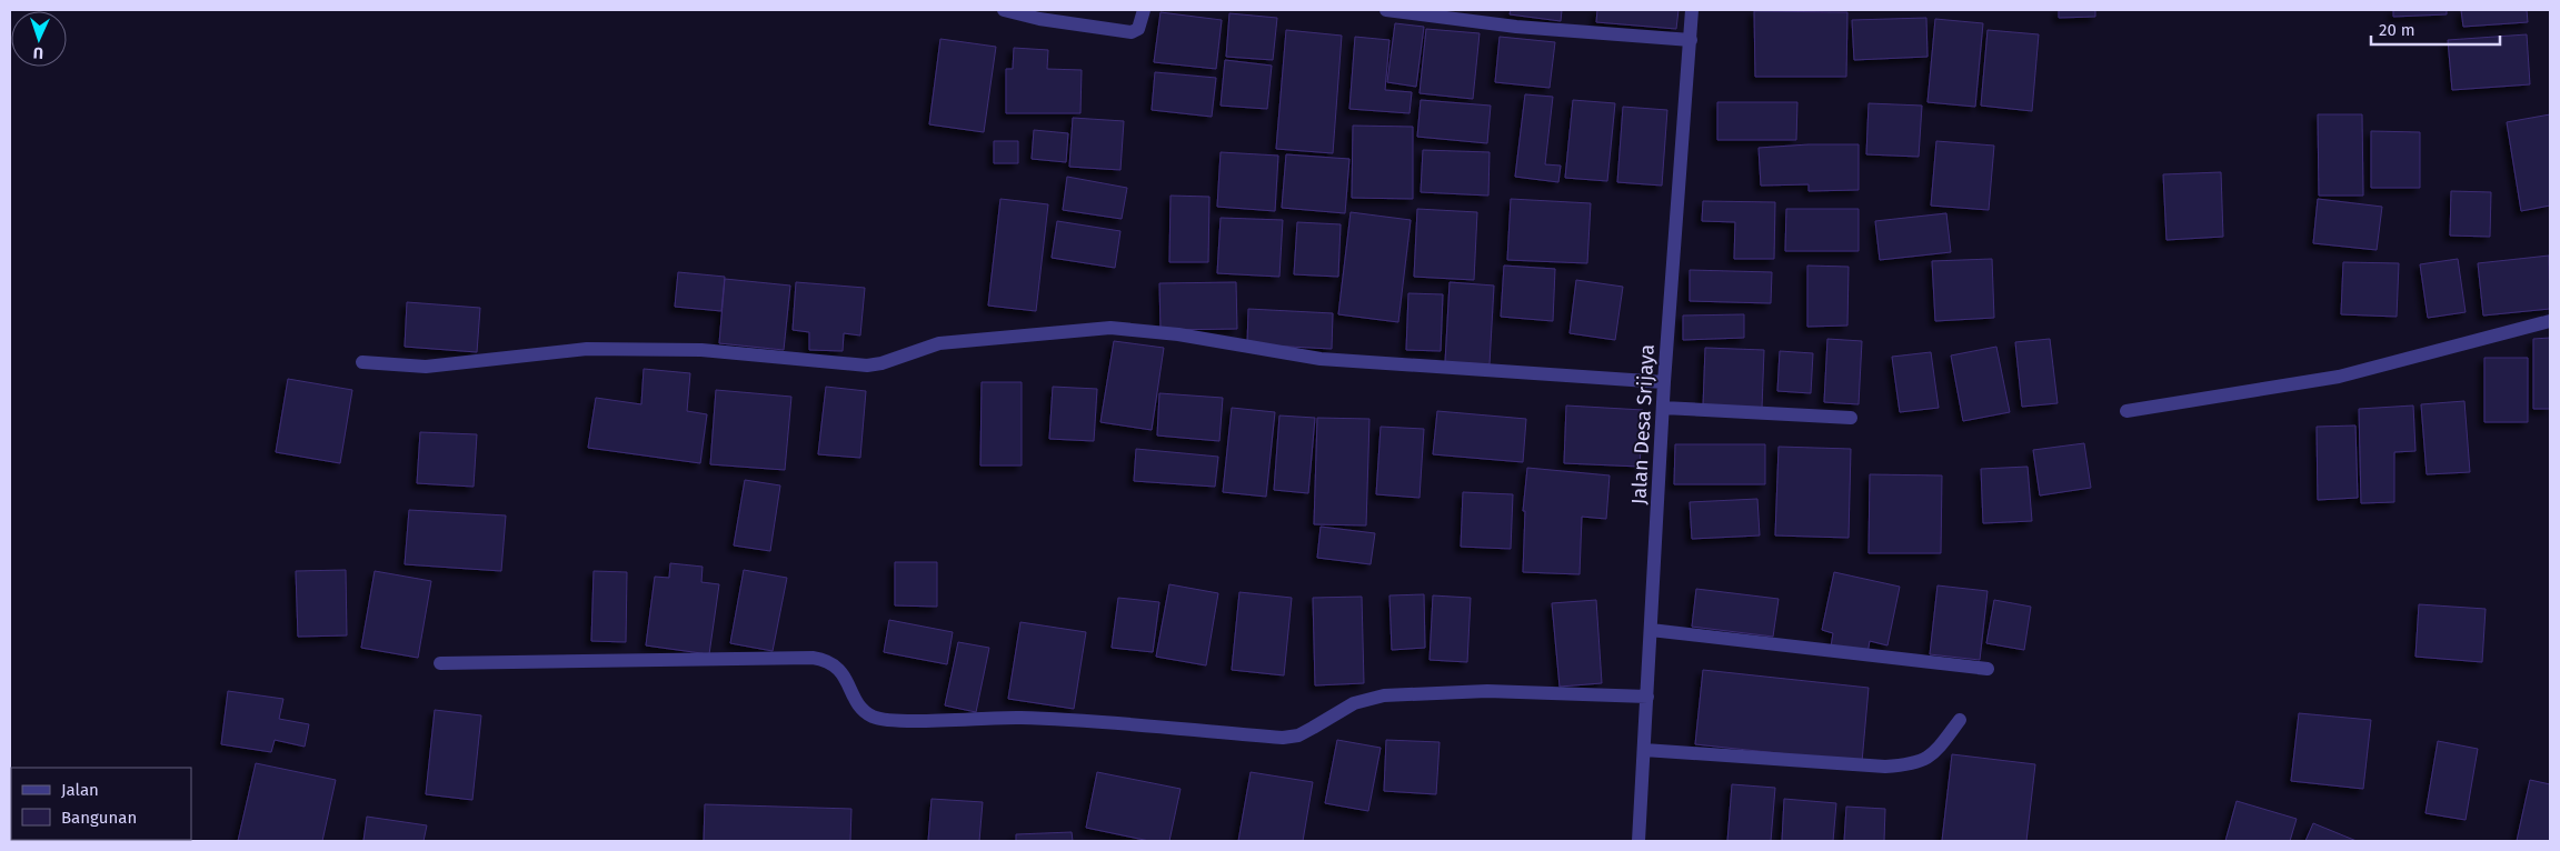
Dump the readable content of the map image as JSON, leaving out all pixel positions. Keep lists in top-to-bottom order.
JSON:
{
  "streets": {
    "street": ["Jalan Desa Srijaya"]
  },
  "legend": ["Jalan", "Bangunan"],
  "scale_bar": "20 m",
  "north": "bottom"
}
